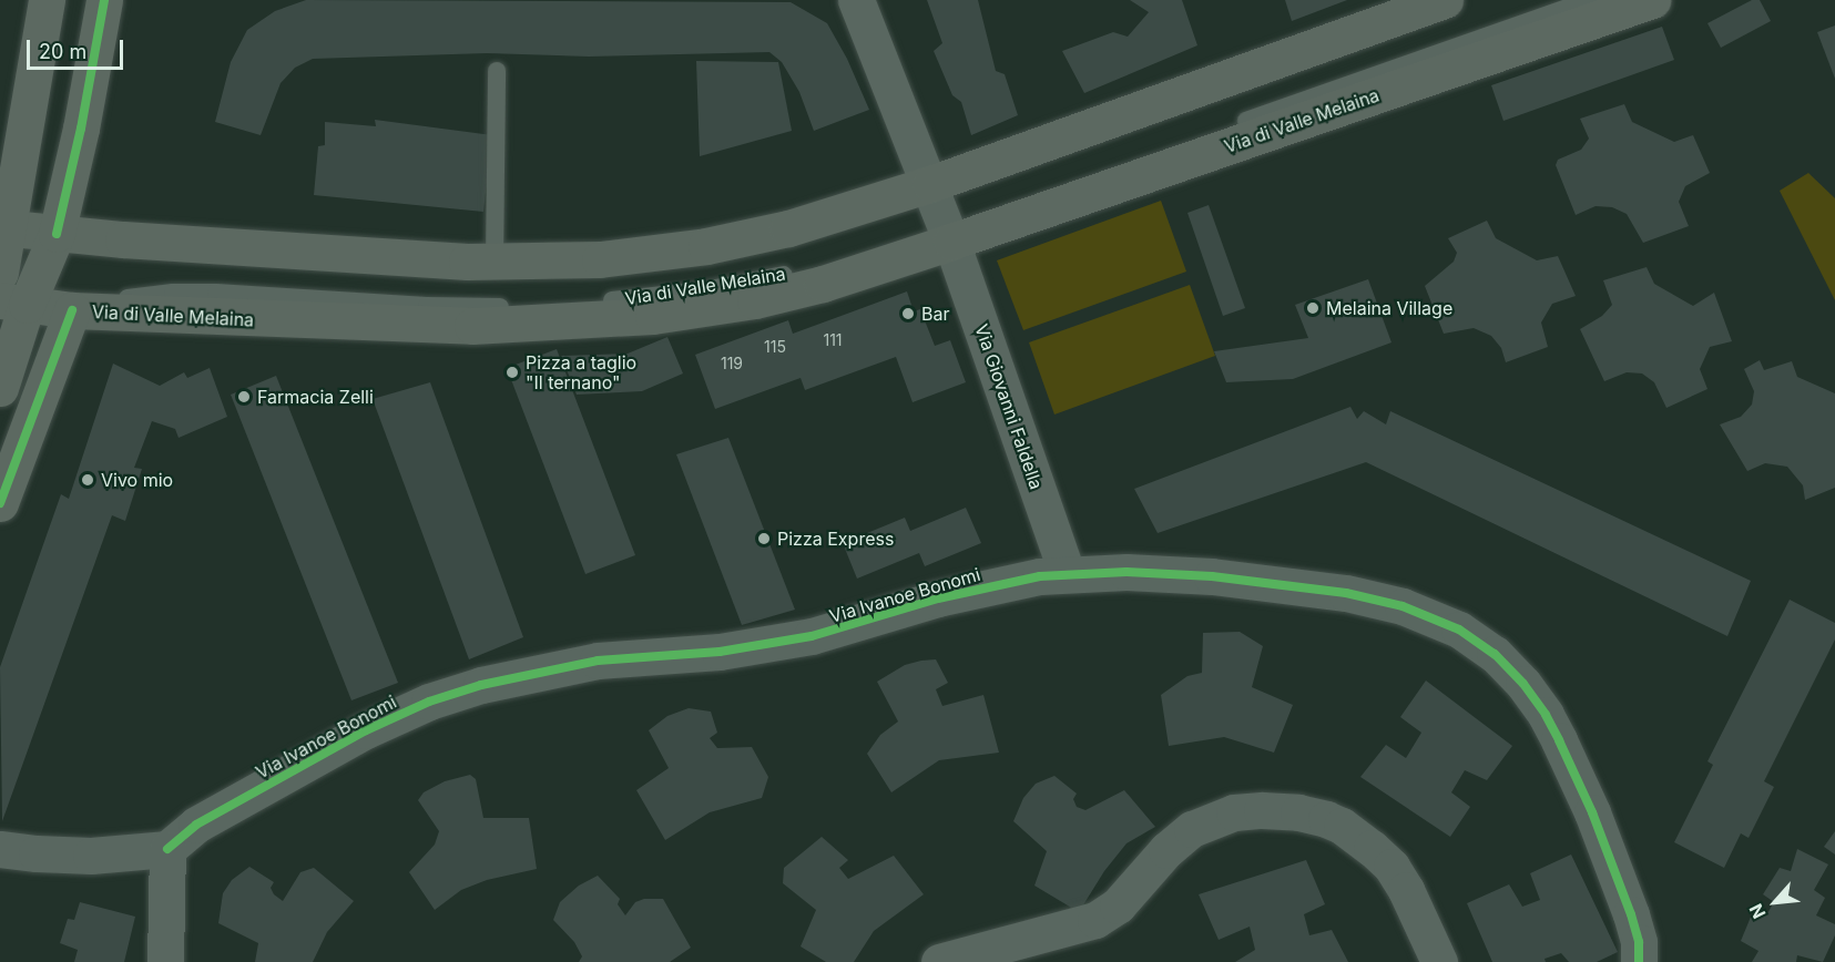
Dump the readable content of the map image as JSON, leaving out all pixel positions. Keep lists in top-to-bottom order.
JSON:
{
  "streets": {
    "main road": ["Via di Valle Melaina"],
    "street": ["Via Giovanni Faldella", "Via Ivanoe Bonomi"]
  },
  "crossings": [
    ["Via di Valle Melaina", "Via Giovanni Faldella"],
    ["Via Giovanni Faldella", "Via Ivanoe Bonomi"]
  ],
  "places": [
    "Melaina Village",
    "Bar",
    "Pizza a taglio \"Il ternano\"",
    "Farmacia Zelli",
    "Vivo mio",
    "Pizza Express"
  ],
  "house_numbers": ["111", "115", "119"],
  "scale_bar": "20 m",
  "north": "bottom left"
}
